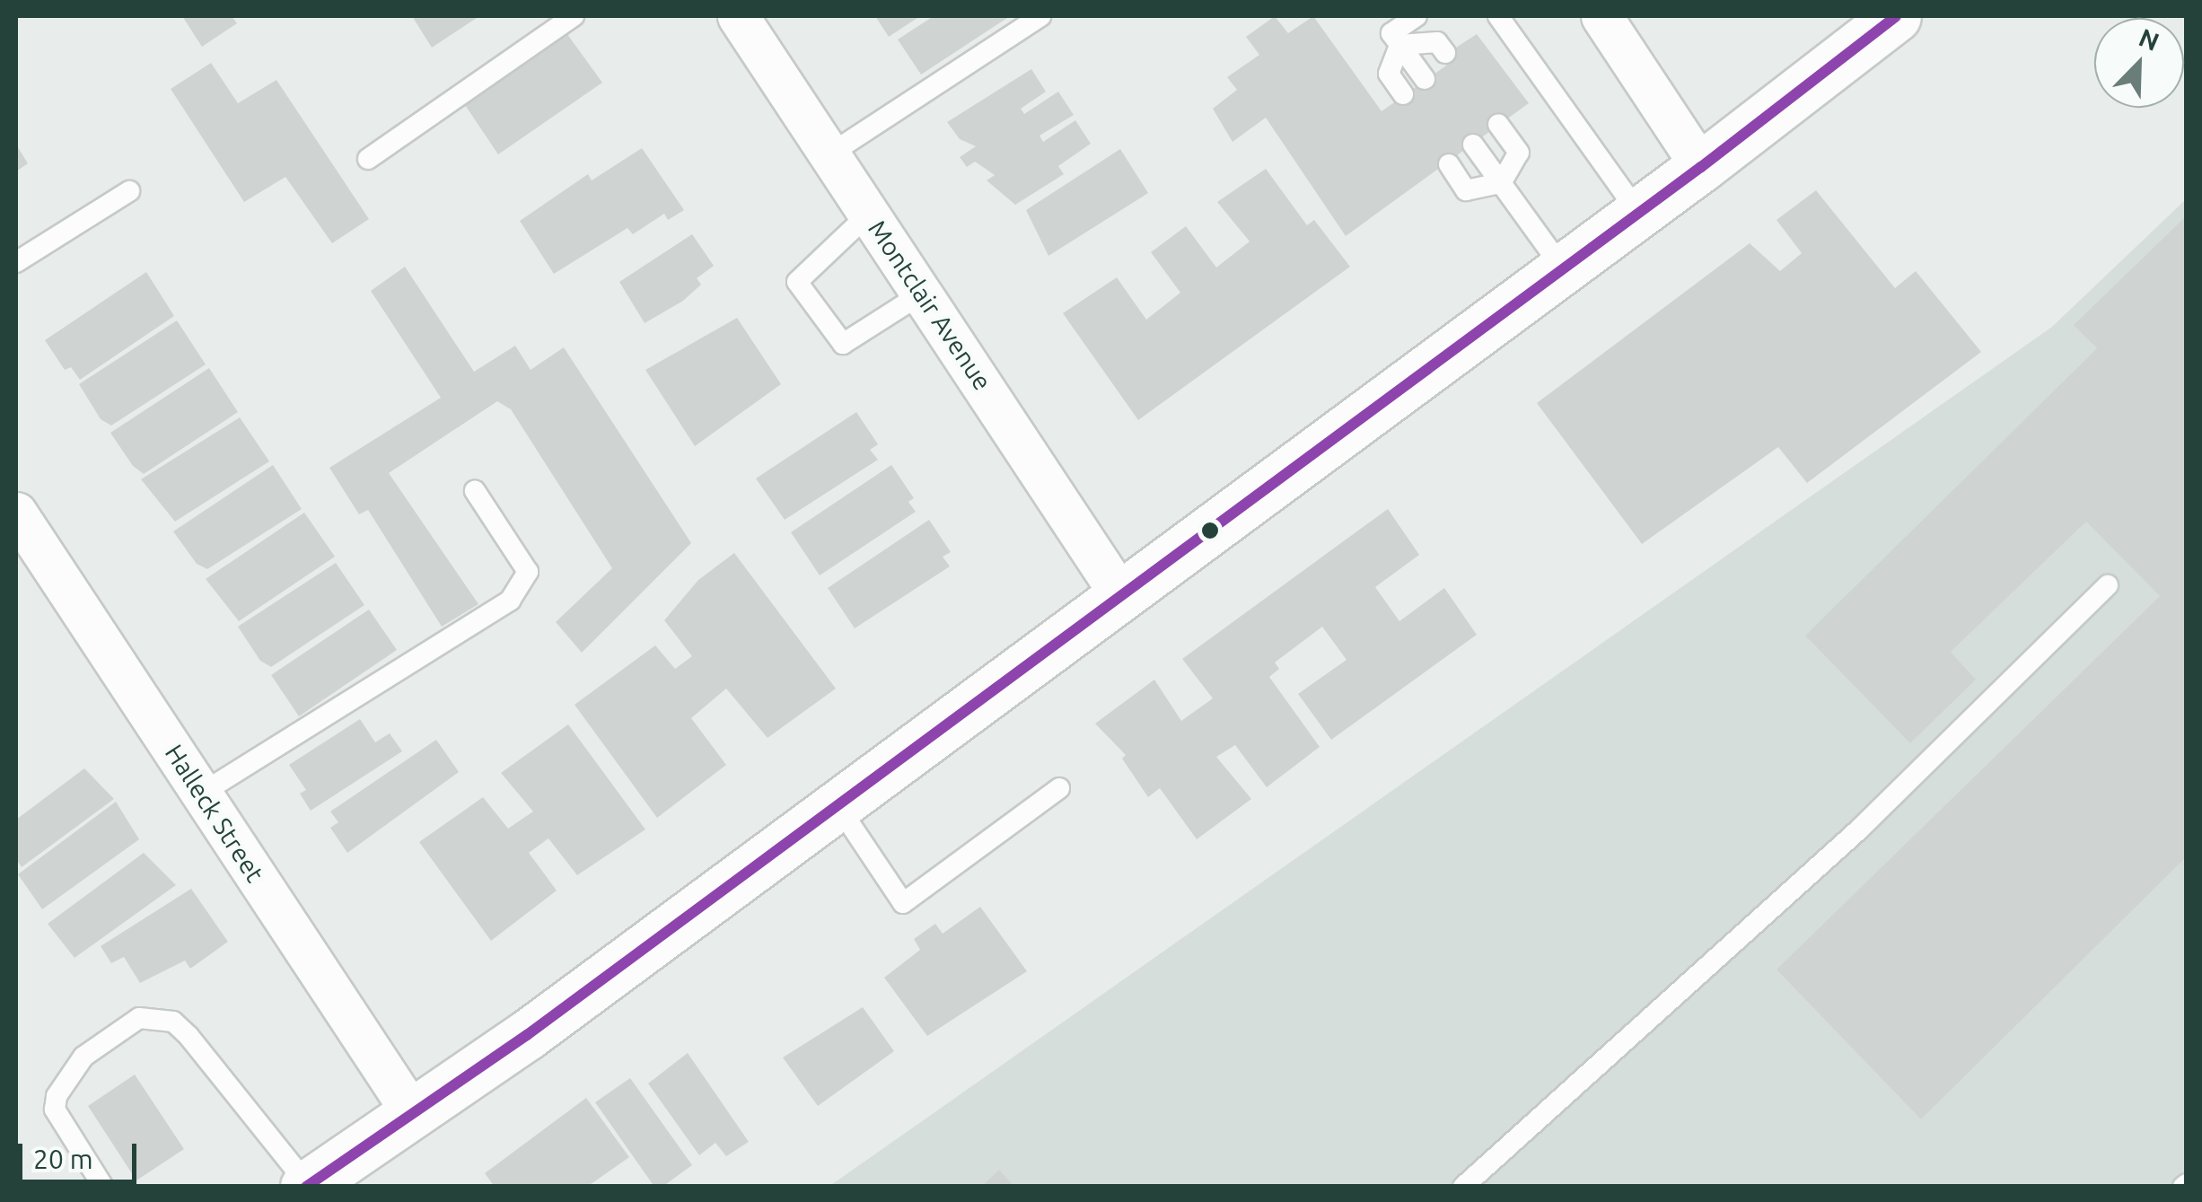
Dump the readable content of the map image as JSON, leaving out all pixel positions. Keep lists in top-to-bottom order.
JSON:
{
  "streets": {
    "street": ["Montclair Avenue", "Halleck Street"]
  },
  "scale_bar": "20 m",
  "north": "top right"
}
